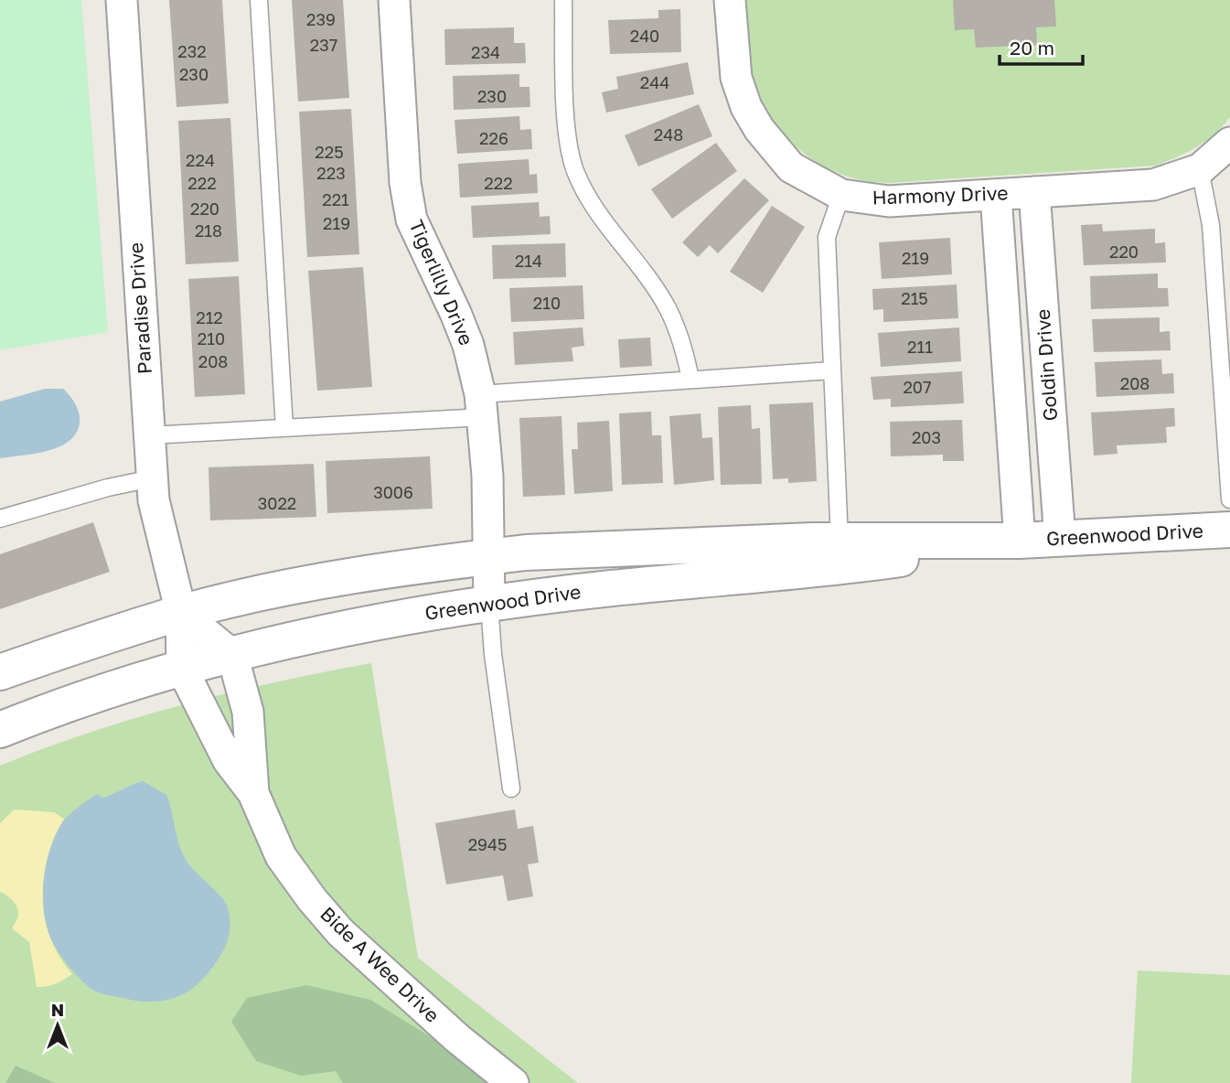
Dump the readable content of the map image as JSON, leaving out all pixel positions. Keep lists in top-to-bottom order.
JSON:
{
  "streets": {
    "street": [
      "Harmony Drive",
      "Tigerlilly Drive",
      "Paradise Drive",
      "Goldin Drive",
      "Greenwood Drive",
      "Bide A Wee Drive"
    ]
  },
  "crossings": [
    ["Harmony Drive", "Goldin Drive"],
    ["Tigerlilly Drive", "Greenwood Drive"],
    ["Paradise Drive", "Greenwood Drive"],
    ["Paradise Drive", "Bide A Wee Drive"],
    ["Goldin Drive", "Greenwood Drive"],
    ["Greenwood Drive", "Bide A Wee Drive"]
  ],
  "house_numbers": [
    "239",
    "240",
    "237",
    "232",
    "234",
    "230",
    "244",
    "230",
    "248",
    "226",
    "225",
    "224",
    "223",
    "222",
    "222",
    "221",
    "220",
    "219",
    "218",
    "220",
    "219",
    "214",
    "215",
    "210",
    "212",
    "210",
    "211",
    "208",
    "208",
    "207",
    "203",
    "3006",
    "3022",
    "2945"
  ],
  "scale_bar": "20 m",
  "north": "top"
}
